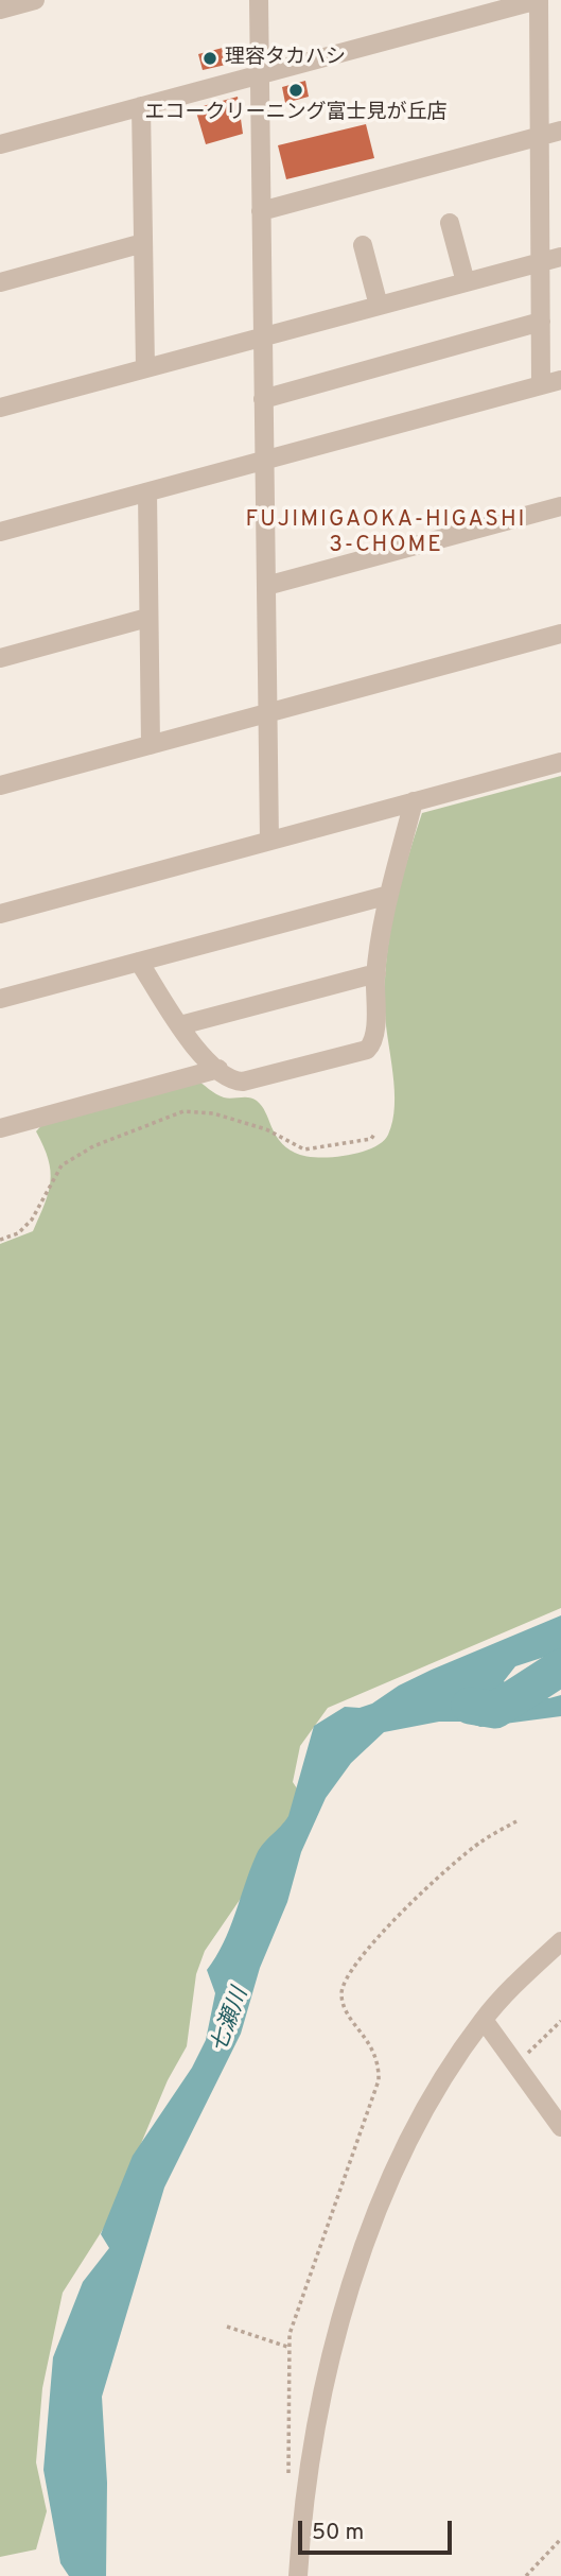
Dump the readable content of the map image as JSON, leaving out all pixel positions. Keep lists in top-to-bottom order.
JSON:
{
  "districts": ["FUJIMIGAOKA-HIGASHI 3-CHOME"],
  "water": ["七瀬川"],
  "places": ["理容タカハシ", "エコークリーニング富士見が丘店"],
  "scale_bar": "50 m"
}
